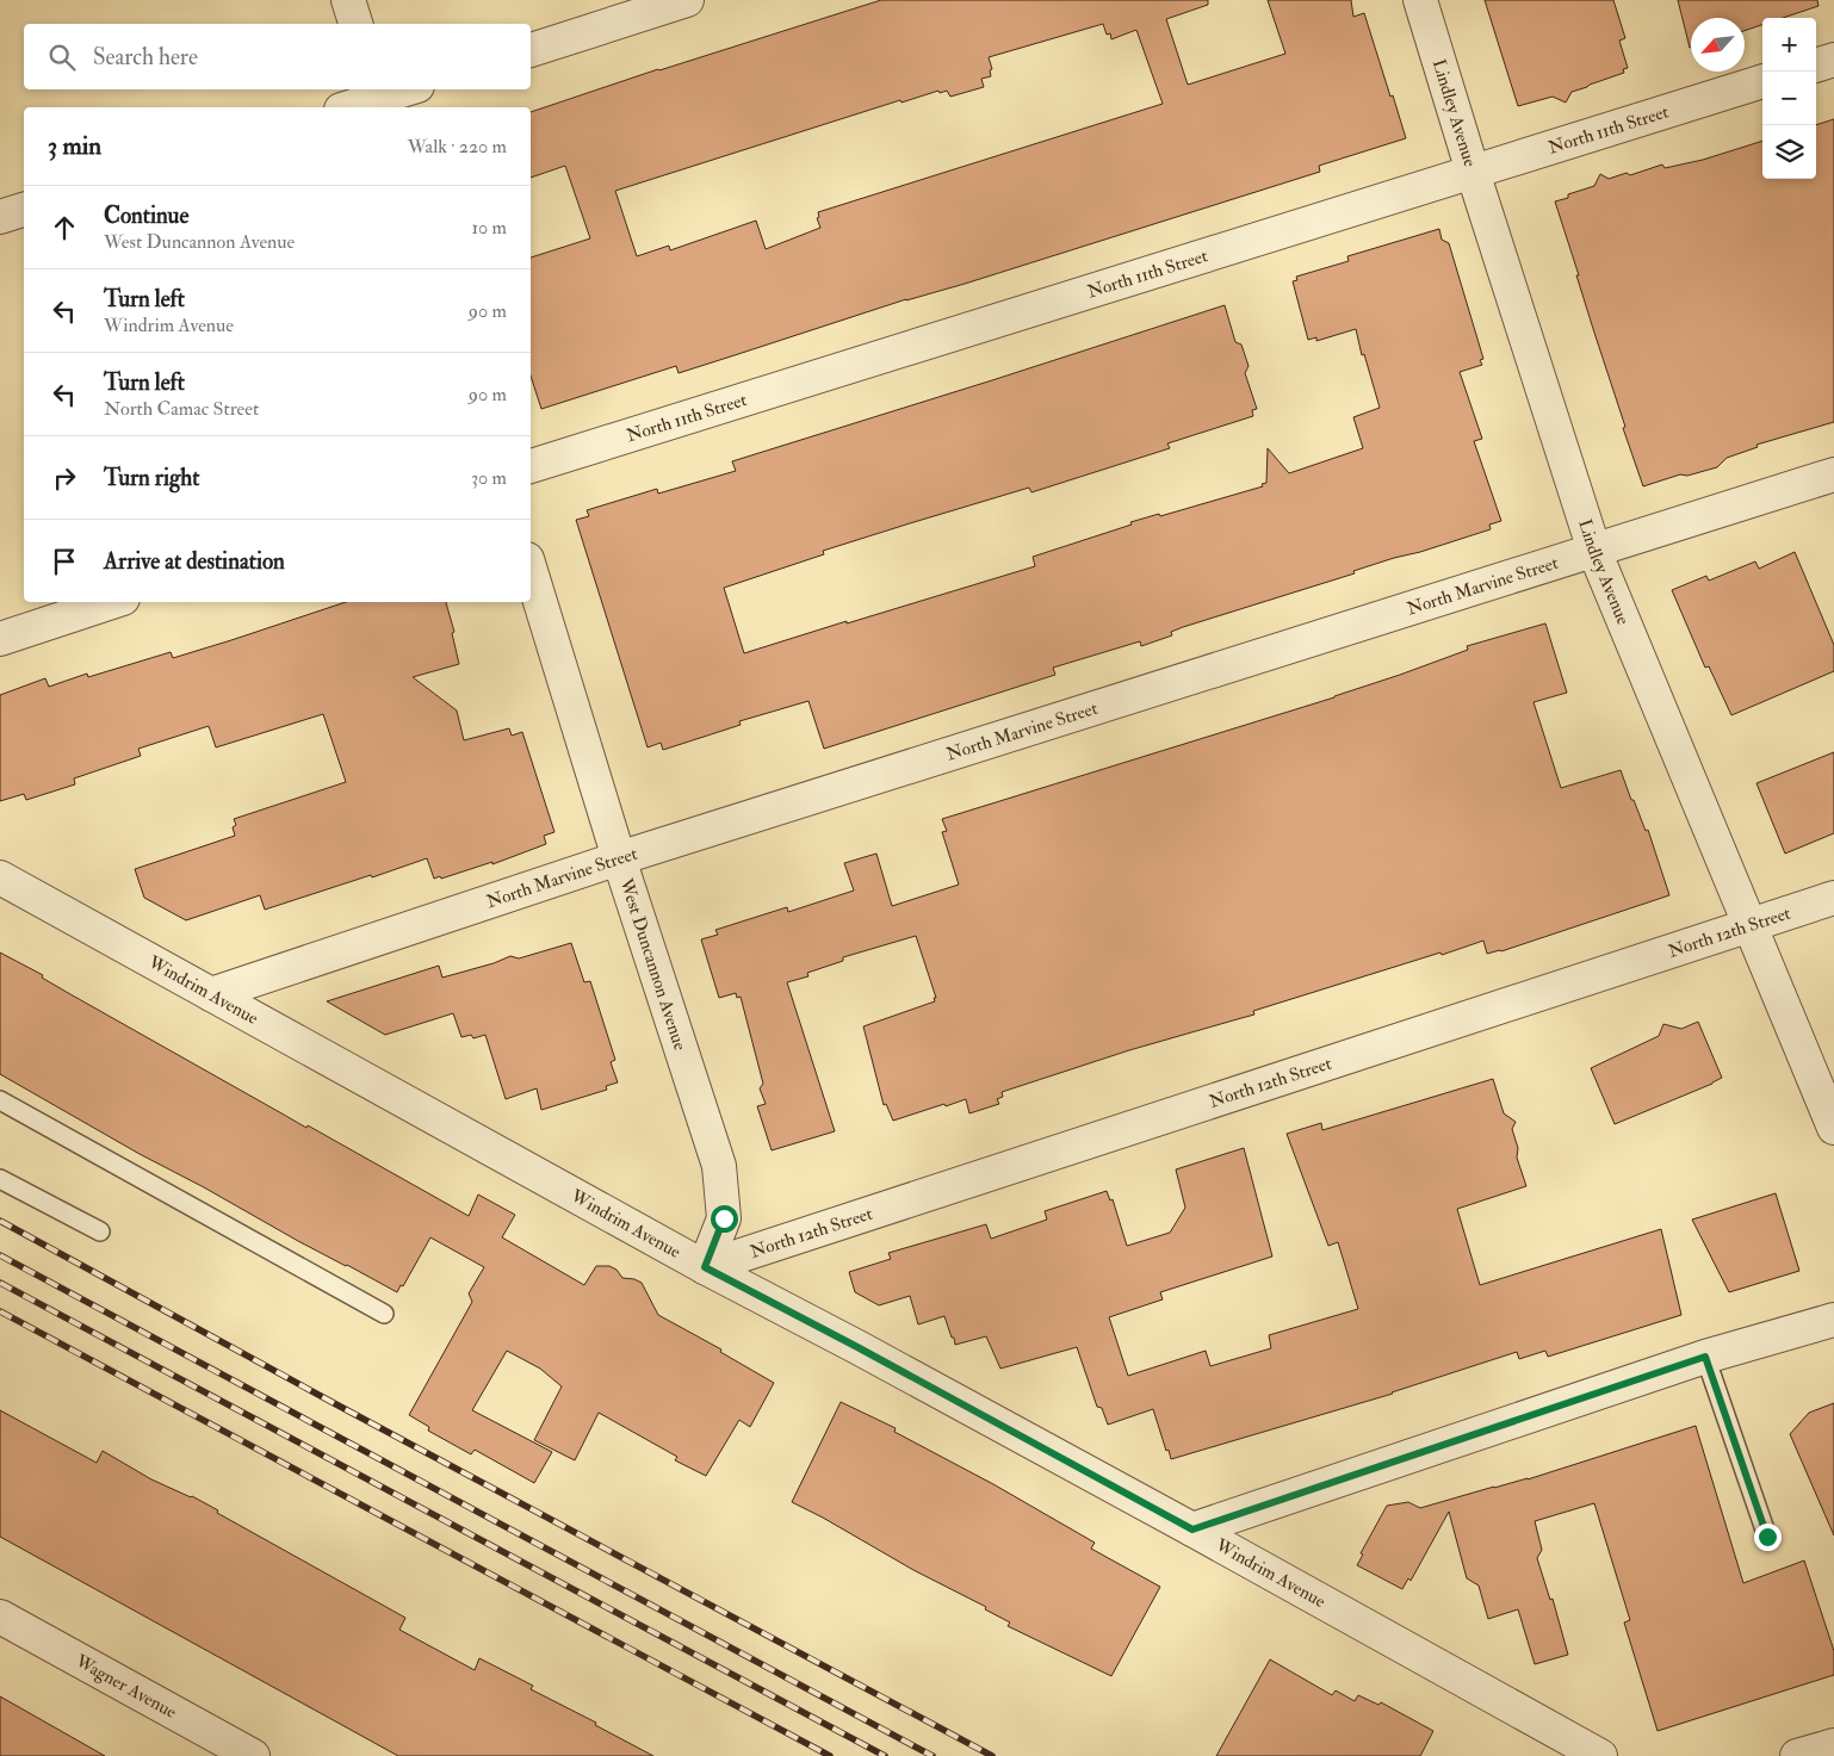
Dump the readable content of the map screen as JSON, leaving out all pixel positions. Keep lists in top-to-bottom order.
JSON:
{
  "streets": {
    "street": [
      "Lindley Avenue",
      "North 11th Street",
      "North Marvine Street",
      "North 12th Street",
      "West Duncannon Avenue",
      "Windrim Avenue",
      "Wagner Avenue"
    ]
  },
  "crossings": [
    ["Lindley Avenue", "North 11th Street"],
    ["Lindley Avenue", "North Marvine Street"],
    ["Lindley Avenue", "North 12th Street"],
    ["North Marvine Street", "West Duncannon Avenue"],
    ["North Marvine Street", "Windrim Avenue"],
    ["North 12th Street", "West Duncannon Avenue"],
    ["North 12th Street", "Windrim Avenue"],
    ["West Duncannon Avenue", "Windrim Avenue"]
  ],
  "north": "bottom left",
  "page": {
    "map_buttons": ["+", "−"],
    "search": "Search here",
    "heading": ["3 min", "Walk · 220 m"],
    "list": [
      ["Continue", "West Duncannon Avenue", "10 m"],
      ["Turn left", "Windrim Avenue", "90 m"],
      ["Turn left", "North Camac Street", "90 m"],
      ["Turn right", "30 m"],
      "Arrive at destination"
    ]
  }
}
